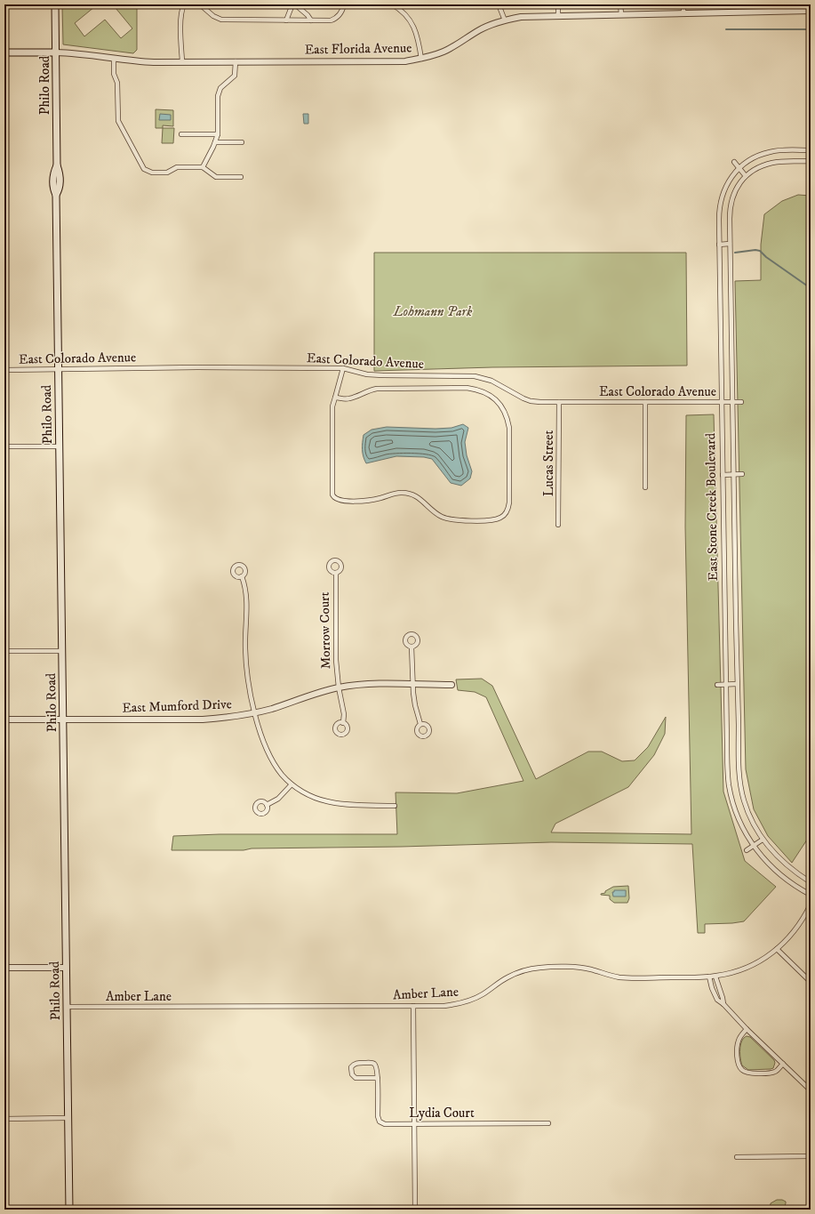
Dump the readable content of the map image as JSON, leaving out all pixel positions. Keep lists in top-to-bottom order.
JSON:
{
  "streets": {
    "main road": ["East Florida Avenue", "Philo Road"],
    "street": [
      "East Colorado Avenue",
      "Lucas Street",
      "East Stone Creek Boulevard",
      "Morrow Court",
      "East Mumford Drive",
      "Amber Lane",
      "Lydia Court"
    ]
  },
  "crossings": [
    ["East Florida Avenue", "Philo Road"],
    ["Philo Road", "East Colorado Avenue"],
    ["Philo Road", "East Mumford Drive"],
    ["Philo Road", "Amber Lane"],
    ["East Colorado Avenue", "Lucas Street"],
    ["East Colorado Avenue", "East Stone Creek Boulevard"],
    ["Morrow Court", "East Mumford Drive"]
  ],
  "parks": ["Lohmann Park"]
}
